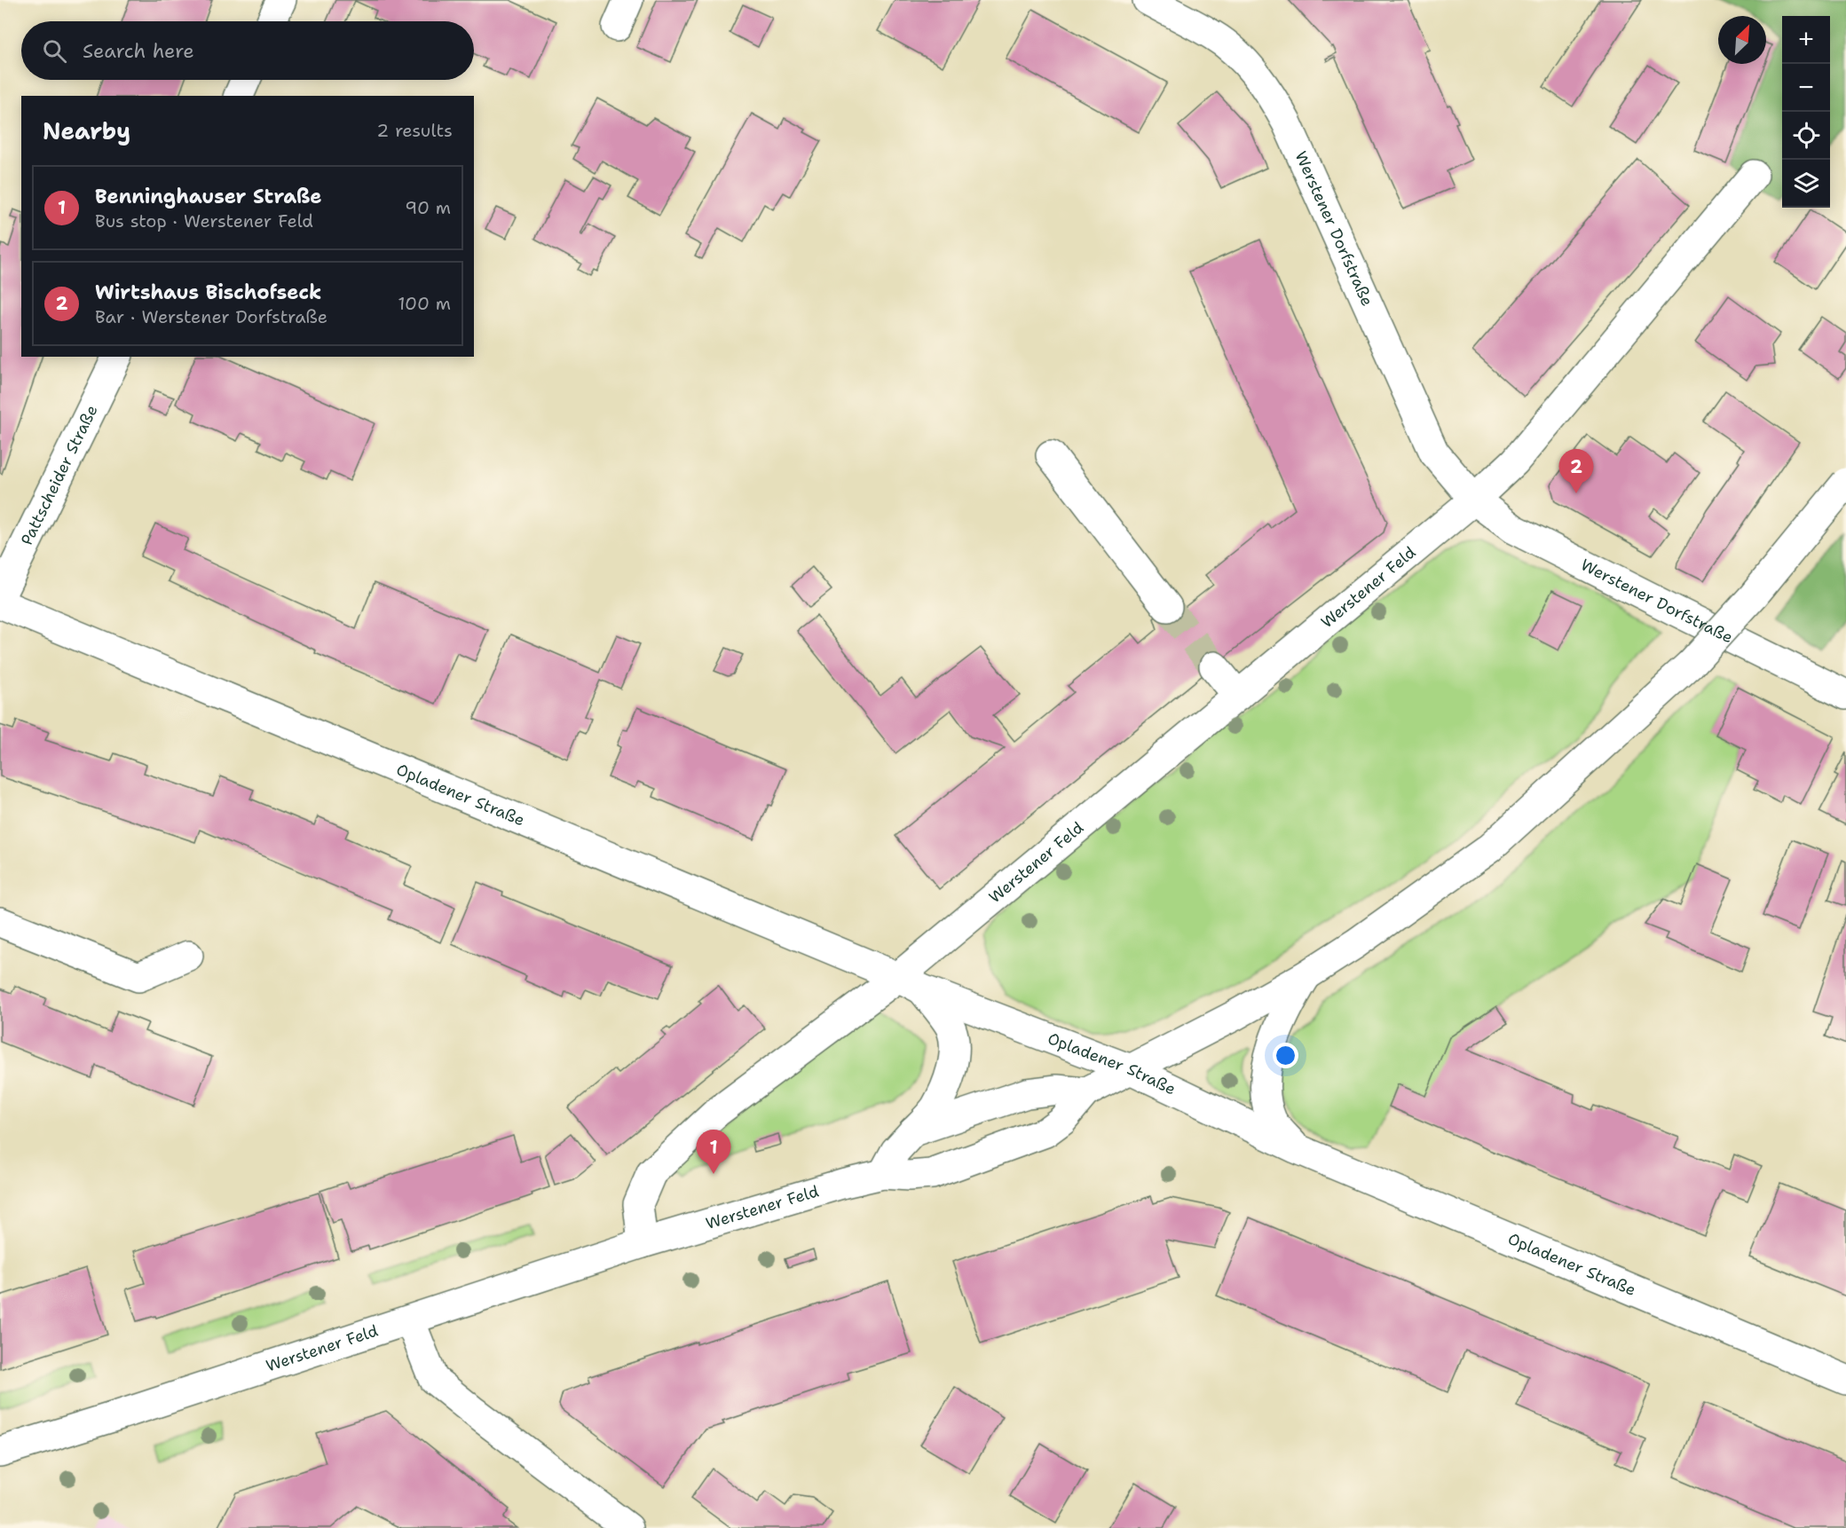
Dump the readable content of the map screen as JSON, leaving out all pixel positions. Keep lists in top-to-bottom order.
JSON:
{
  "streets": {
    "street": [
      "Werstener Dorfstraße",
      "Pattscheider Straße",
      "Werstener Feld",
      "Opladener Straße"
    ]
  },
  "crossings": [
    ["Werstener Dorfstraße", "Werstener Feld"],
    ["Werstener Feld", "Opladener Straße"]
  ],
  "north": "top right",
  "page": {
    "map_buttons": ["+", "−"],
    "search": "Search here",
    "heading": ["Nearby", "2 results"],
    "list": [
      {
        "mark": "1",
        "name": "Benninghauser Straße",
        "note": "Bus stop · Werstener Feld",
        "value": "90 m"
      },
      {
        "mark": "2",
        "name": "Wirtshaus Bischofseck",
        "note": "Bar · Werstener Dorfstraße",
        "value": "100 m"
      }
    ],
    "pins": ["2", "1"]
  }
}
